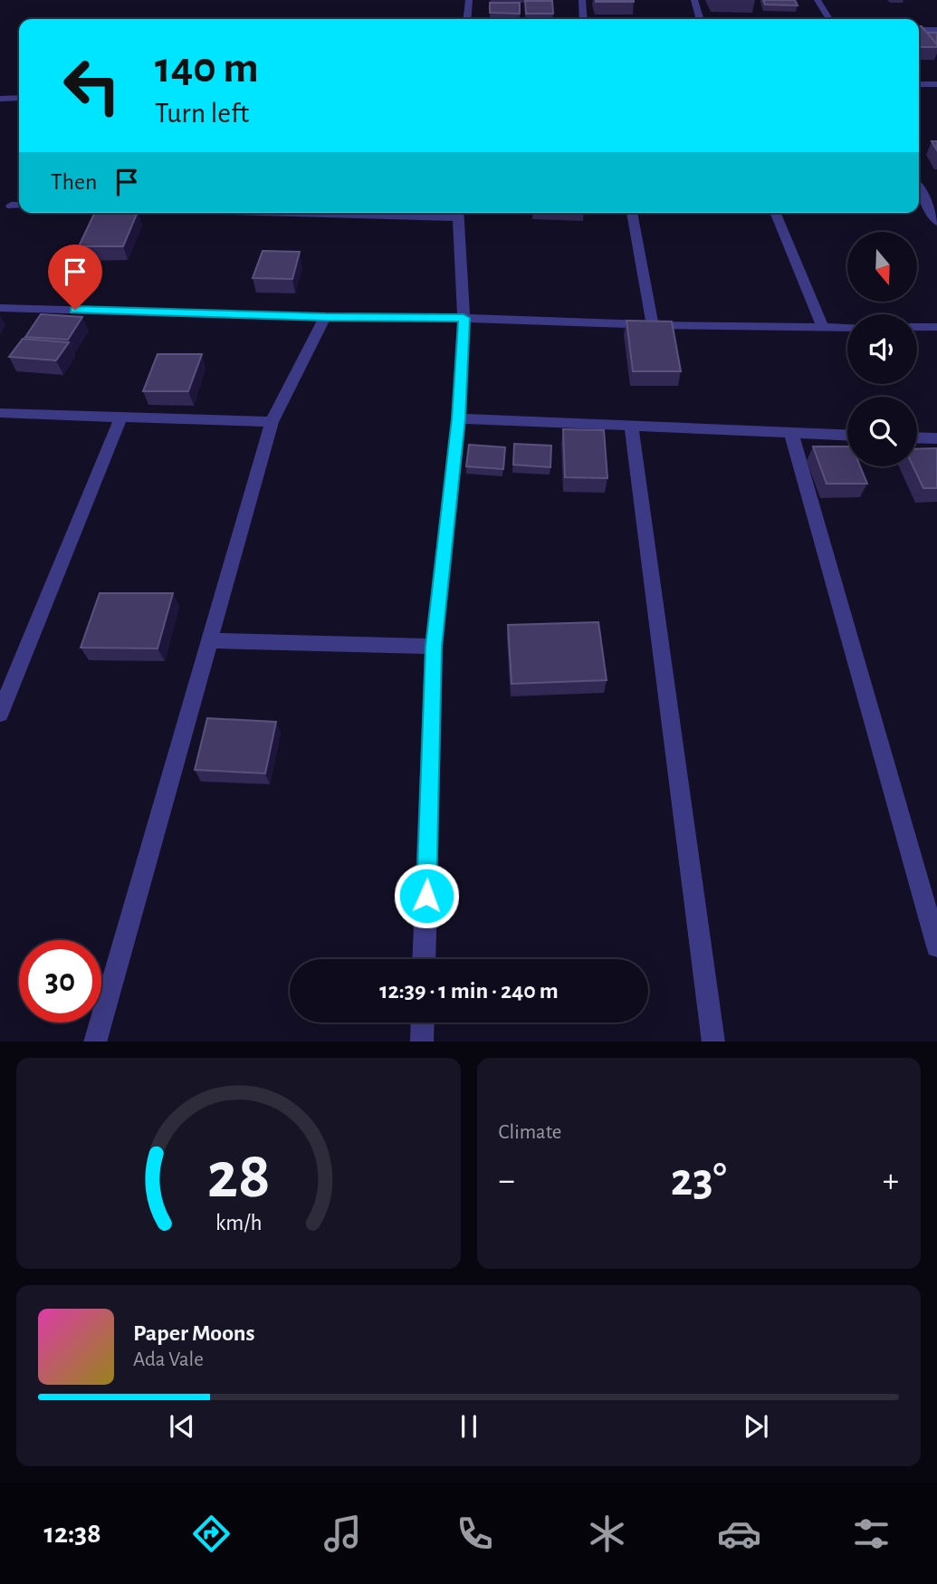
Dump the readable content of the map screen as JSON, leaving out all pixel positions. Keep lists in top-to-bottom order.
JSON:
{
  "north": "bottom",
  "page": {
    "turn": ["140 m", "Turn left"],
    "then": "Then",
    "limit": "30",
    "trip": "12:39 · 1 min · 240 m",
    "tile": "Climate",
    "heat": ["−", "23°", "+"],
    "song": ["Paper Moons", "Ada Vale"],
    "tabs": "12:38",
    "gauge": ["28", "km/h"]
  }
}
